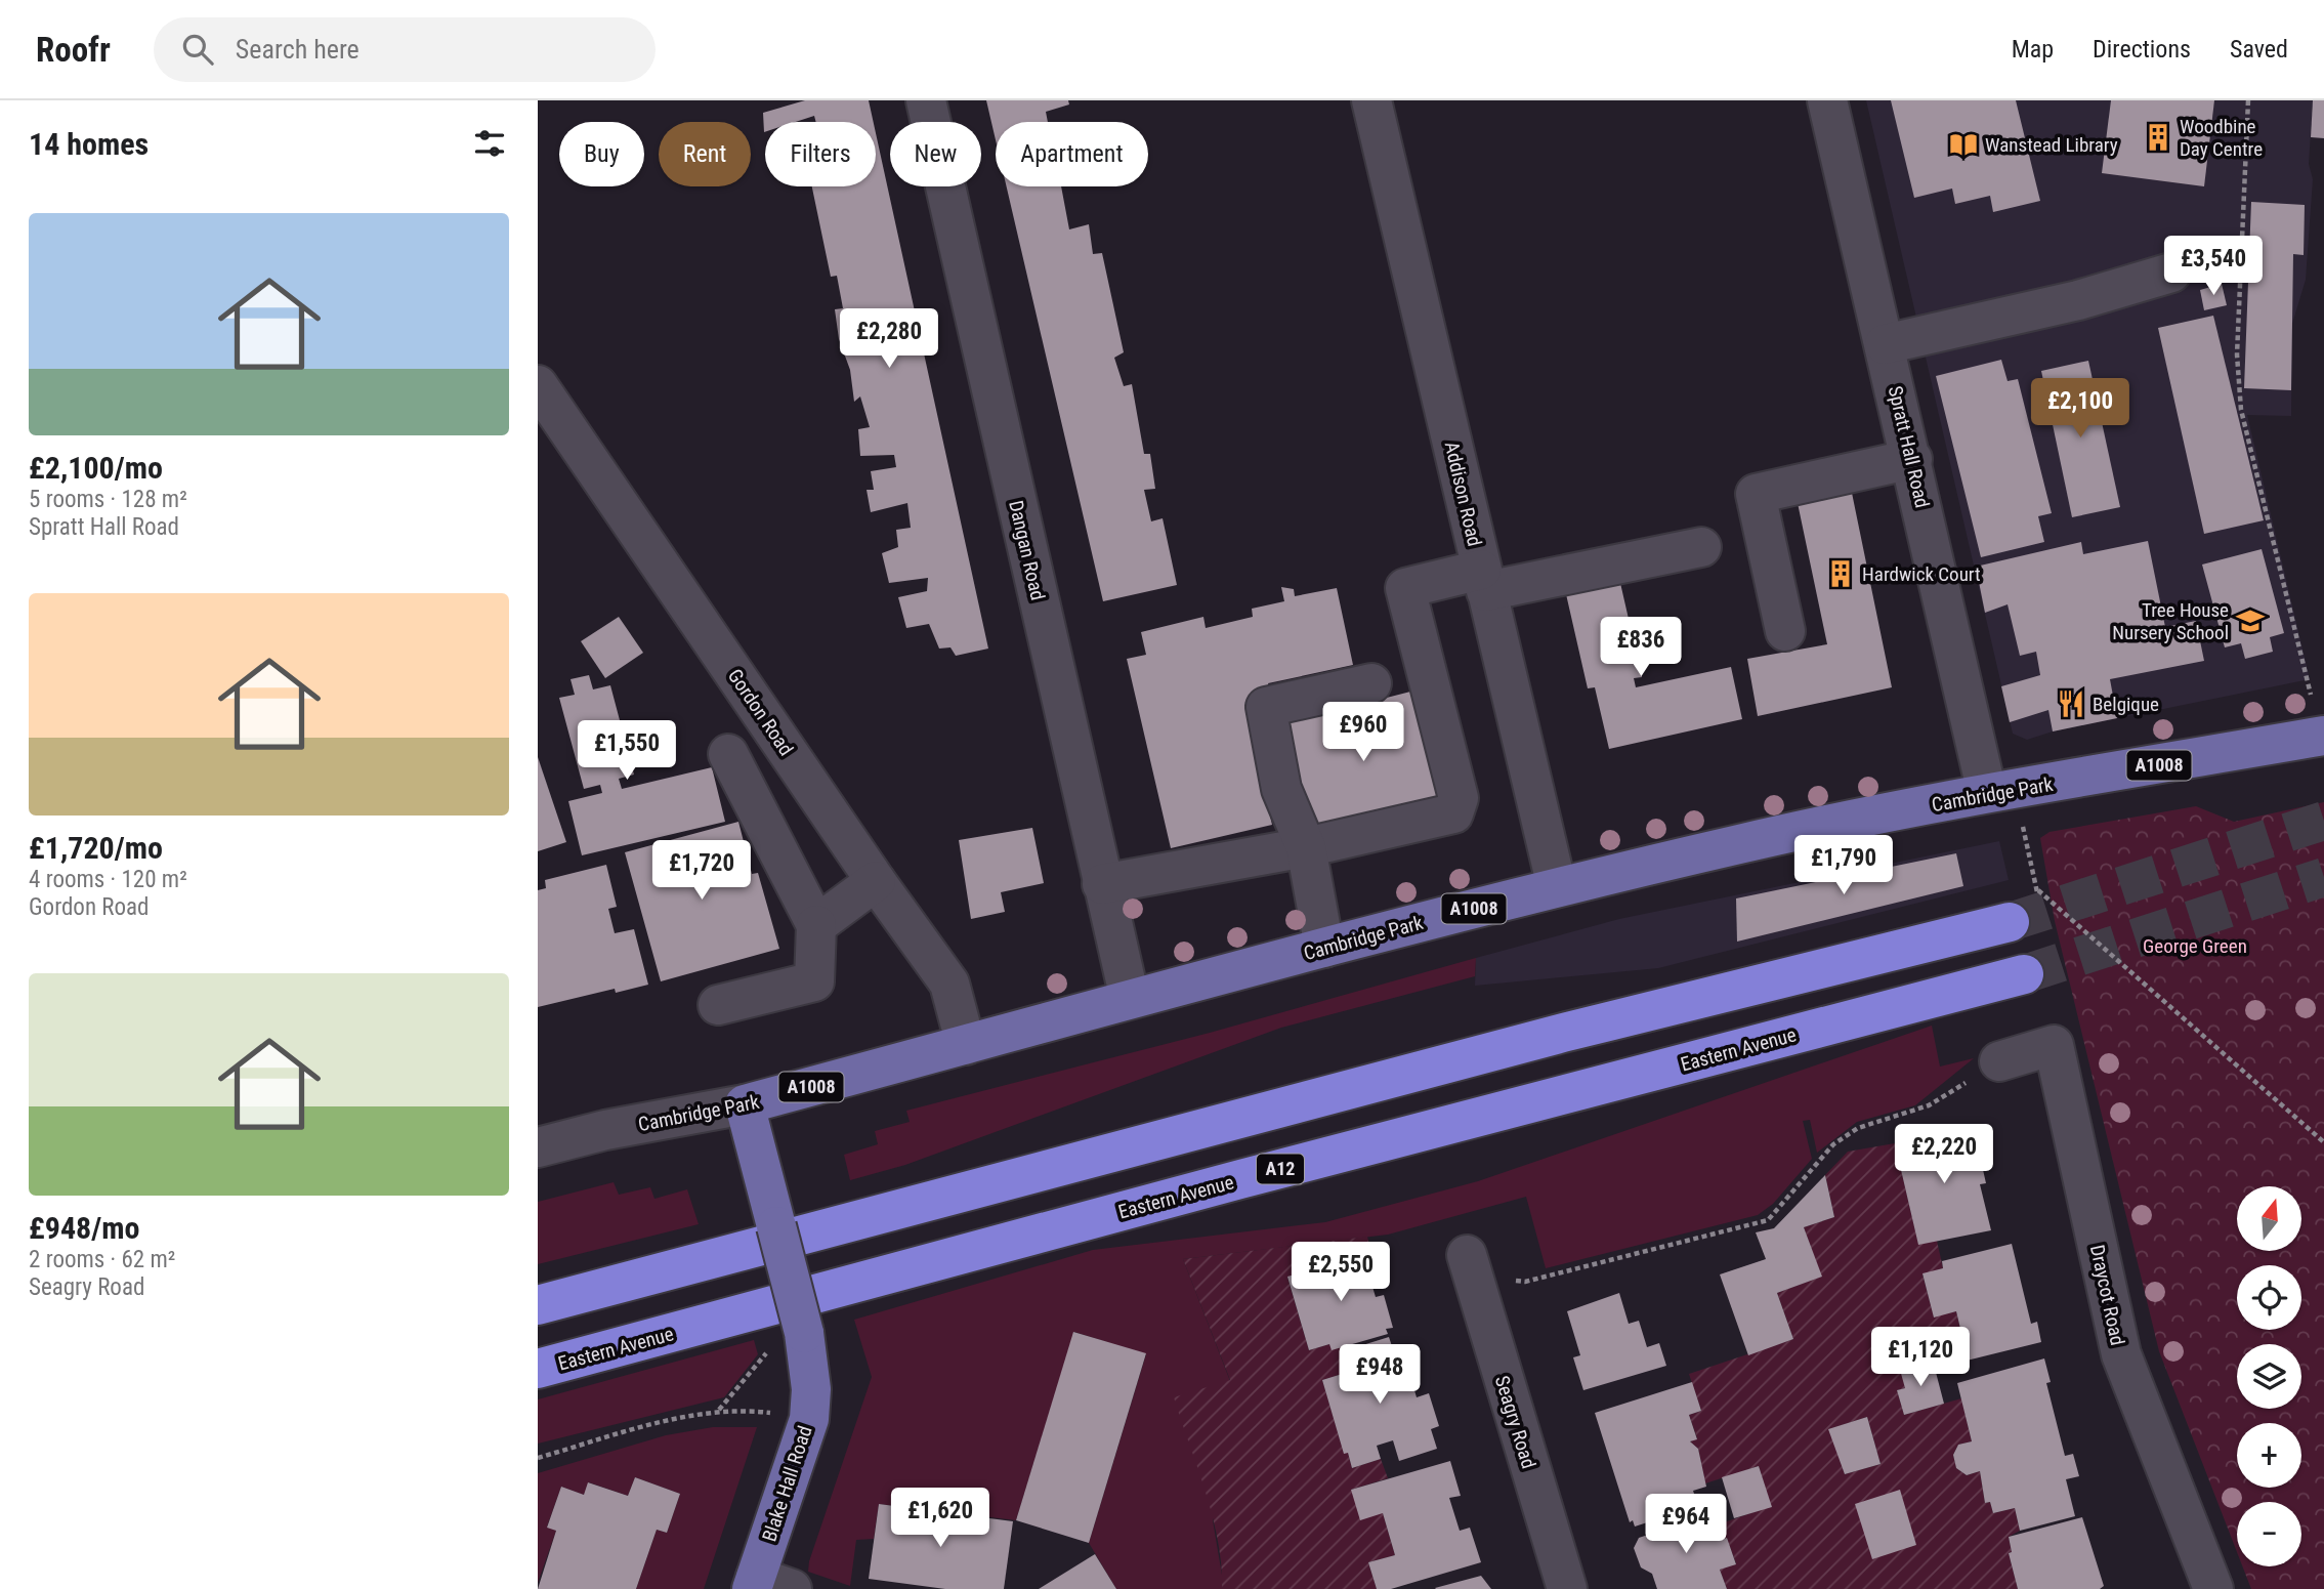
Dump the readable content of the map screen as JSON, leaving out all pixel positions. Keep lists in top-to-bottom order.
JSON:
{
  "streets": {
    "highway": ["Eastern Avenue", "A12"],
    "main road": ["A1008", "Cambridge Park", "Blake Hall Road"],
    "street": [
      "Spratt Hall Road",
      "Addison Road",
      "Dangan Road",
      "Gordon Road",
      "Draycot Road",
      "Seagry Road"
    ]
  },
  "crossings": [
    ["Spratt Hall Road", "Cambridge Park"],
    ["Addison Road", "Cambridge Park"],
    ["Dangan Road", "Cambridge Park"],
    ["Gordon Road", "Cambridge Park"],
    ["Cambridge Park", "Blake Hall Road"]
  ],
  "parks": ["George Green"],
  "places": {
    "building": ["Woodbine Day Centre", "Hardwick Court"],
    "library": ["Wanstead Library"],
    "school or university": ["Tree House Nursery School"],
    "restaurant": ["Belgique"]
  },
  "north": "top",
  "page": {
    "header": "Roofr",
    "search": "Search here",
    "nav": ["Map", "Directions", "Saved"],
    "heading": "14 homes",
    "chip": [
      "Buy",
      "Rent",
      "Filters",
      "New",
      "Apartment"
    ],
    "list": [
      {
        "name": "£2,100/mo",
        "note": "5 rooms · 128 m² · Spratt Hall Road"
      },
      {
        "name": "£1,720/mo",
        "note": "4 rooms · 120 m² · Gordon Road"
      },
      {
        "name": "£948/mo",
        "note": "2 rooms · 62 m² · Seagry Road"
      }
    ],
    "price": [
      "£3,540",
      "£2,280",
      "£2,100",
      "£836",
      "£960",
      "£1,550",
      "£1,790",
      "£1,720",
      "£2,220",
      "£2,550",
      "£1,120",
      "£948",
      "£1,620",
      "£964"
    ],
    "map_buttons": ["+", "−"]
  }
}
